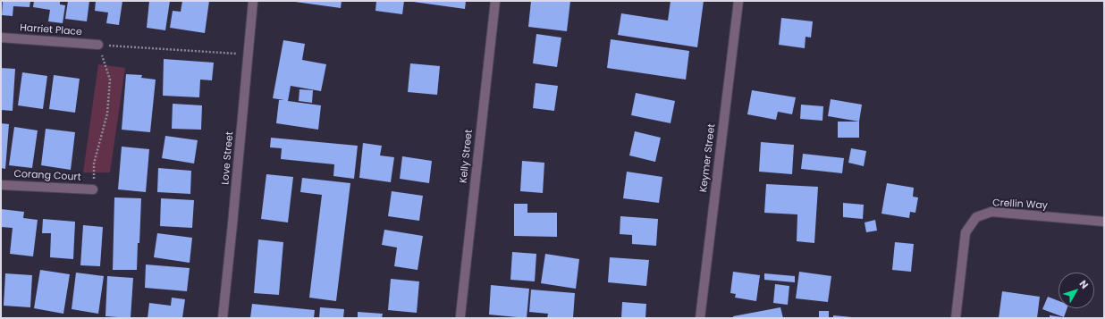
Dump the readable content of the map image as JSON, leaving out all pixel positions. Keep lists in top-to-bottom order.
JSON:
{
  "streets": {
    "street": [
      "Harriet Place",
      "Kelly Street",
      "Love Street",
      "Keymer Street",
      "Corang Court",
      "Crellin Way"
    ]
  },
  "north": "top right"
}
